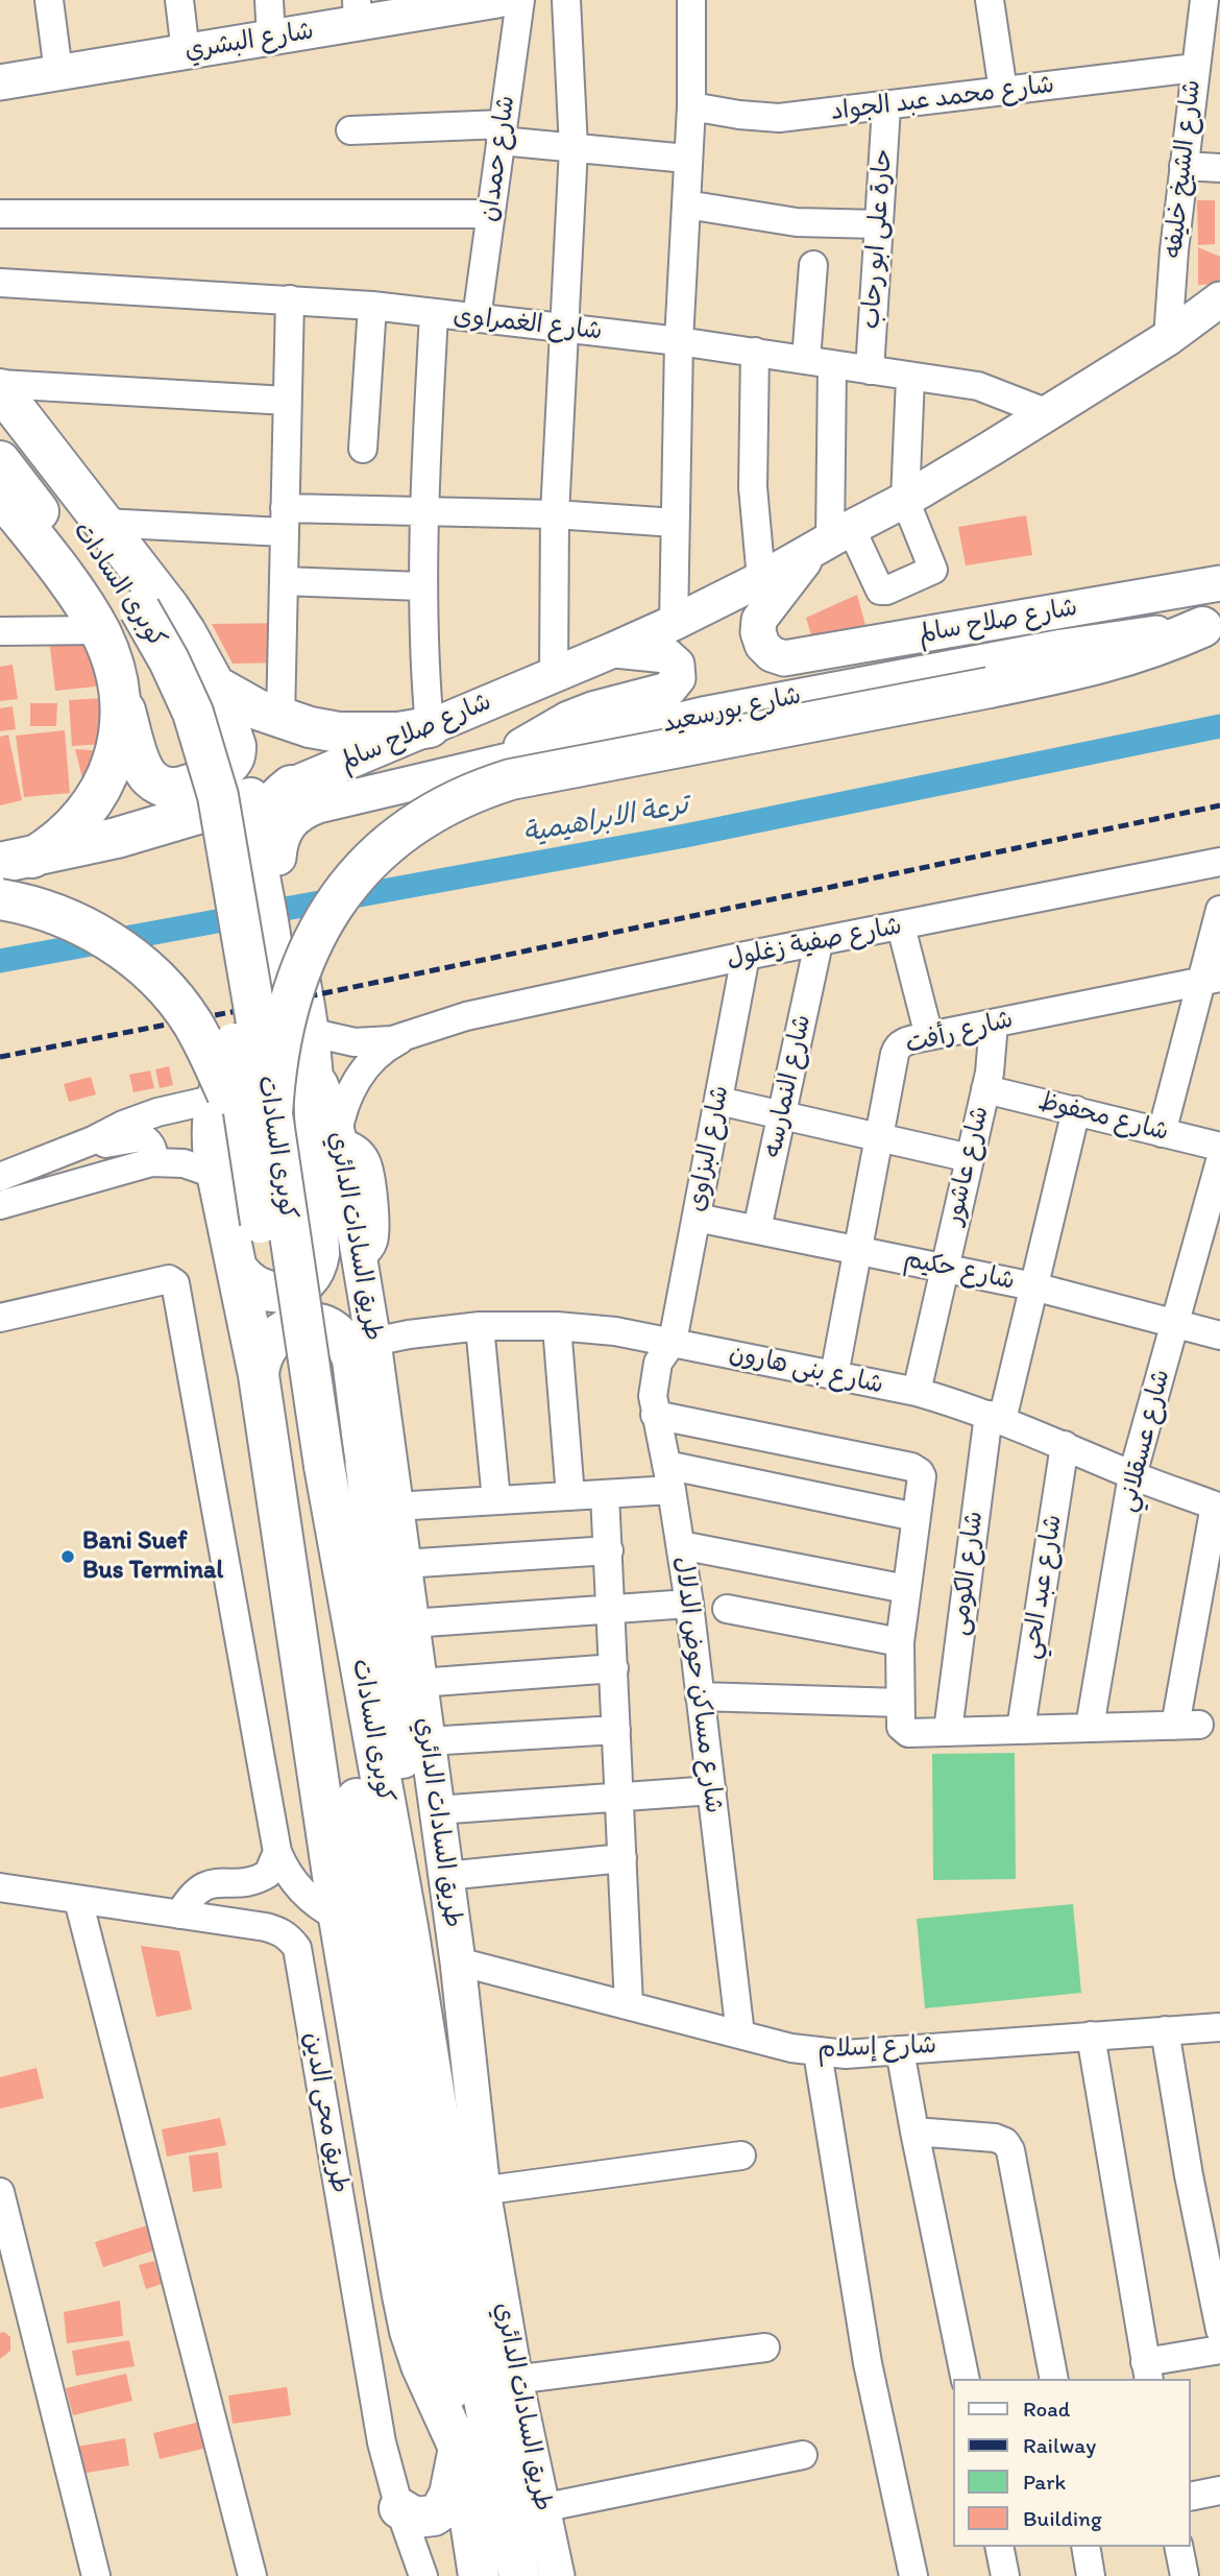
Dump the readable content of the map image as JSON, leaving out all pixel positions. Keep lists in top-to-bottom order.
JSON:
{
  "streets": {
    "highway": ["كوبرى السادات", "شارع صلاح سالم", "طريق السادات الدائري"],
    "main road": ["شارع البشري", "شارع بورسعيد"],
    "street": [
      "شارع محمد عبد الجواد",
      "شارع حمدان",
      "شارع الشيخ خليفه",
      "حارة على ابو رحاب",
      "شارع الغمراوى",
      "شارع صفية زغلول",
      "شارع رأفت",
      "شارع النمارسه",
      "شارع محفوظ",
      "شارع البزاوى",
      "شارع عاشور",
      "شارع حكيم",
      "شارع بنى هارون",
      "شارع عسقلاني",
      "شارع الكومى",
      "شارع عبد الحي",
      "شارع مساكن حوض الدلال",
      "شارع إسلام",
      "طريق محى الدين"
    ]
  },
  "crossings": [
    ["شارع محمد عبد الجواد", "شارع الشيخ خليفه"],
    ["شارع محمد عبد الجواد", "حارة على ابو رحاب"],
    ["شارع حمدان", "شارع الغمراوى"],
    ["شارع الشيخ خليفه", "شارع صلاح سالم"],
    ["حارة على ابو رحاب", "شارع الغمراوى"],
    ["شارع الغمراوى", "شارع صلاح سالم"],
    ["كوبرى السادات", "طريق السادات الدائري"],
    ["شارع صفية زغلول", "شارع النمارسه"],
    ["شارع صفية زغلول", "شارع البزاوى"],
    ["شارع صفية زغلول", "طريق السادات الدائري"],
    ["شارع رأفت", "شارع عاشور"],
    ["شارع رأفت", "شارع حكيم"],
    ["شارع رأفت", "شارع بنى هارون"],
    ["شارع النمارسه", "شارع حكيم"],
    ["شارع محفوظ", "شارع عاشور"],
    ["شارع محفوظ", "شارع عسقلاني"],
    ["شارع محفوظ", "شارع الكومى"],
    ["شارع البزاوى", "شارع حكيم"],
    ["شارع البزاوى", "شارع بنى هارون"],
    ["شارع البزاوى", "شارع مساكن حوض الدلال"],
    ["شارع عاشور", "شارع حكيم"],
    ["شارع عاشور", "شارع بنى هارون"],
    ["طريق السادات الدائري", "شارع بنى هارون"],
    ["طريق السادات الدائري", "شارع إسلام"],
    ["شارع حكيم", "شارع عسقلاني"],
    ["شارع حكيم", "شارع الكومى"],
    ["شارع بنى هارون", "شارع عسقلاني"],
    ["شارع بنى هارون", "شارع الكومى"],
    ["شارع بنى هارون", "شارع عبد الحي"],
    ["شارع بنى هارون", "شارع مساكن حوض الدلال"],
    ["شارع مساكن حوض الدلال", "شارع إسلام"]
  ],
  "water": ["ترعة الابراهيمية"],
  "places": ["Bani Suef Bus Terminal"],
  "legend": [
    "Road",
    "Railway",
    "Park",
    "Building"
  ]
}
